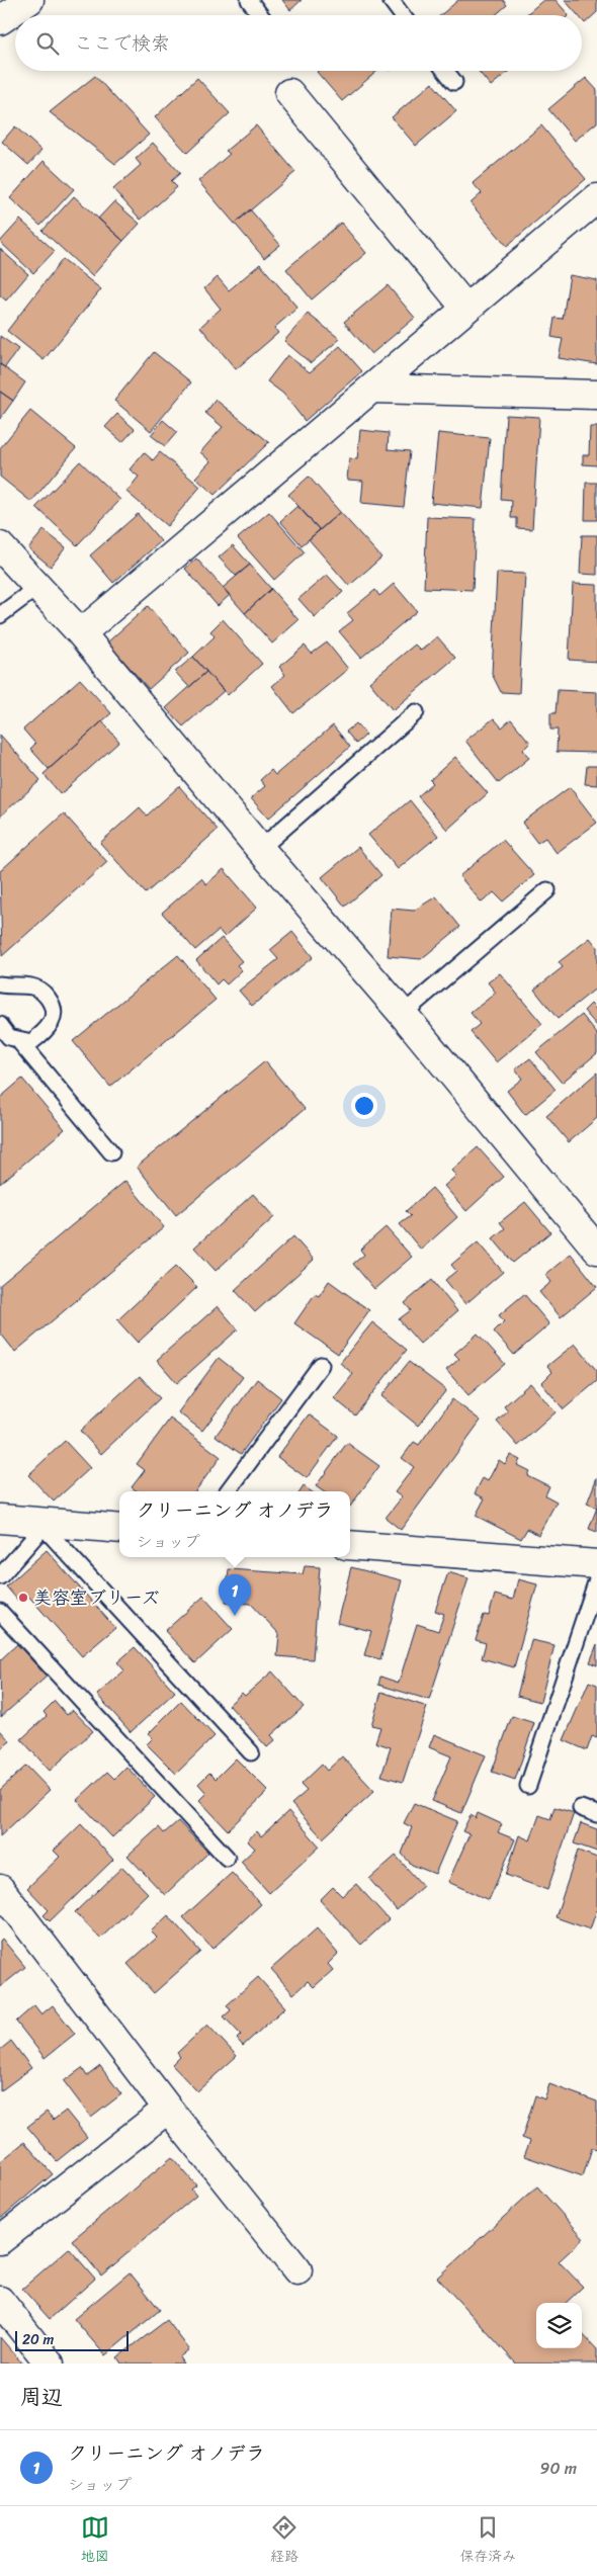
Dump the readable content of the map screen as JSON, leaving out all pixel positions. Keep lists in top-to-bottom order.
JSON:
{
  "places": ["美容室ブリーズ"],
  "scale_bar": "20 m",
  "page": {
    "search": "ここで検索",
    "popup": ["クリーニング オノデラ", "ショップ"],
    "pins": "1",
    "scale": "20 m",
    "heading": "周辺",
    "list": [
      {
        "mark": "1",
        "name": "クリーニング オノデラ",
        "note": "ショップ",
        "value": "90 m"
      }
    ],
    "nav": ["地図", "経路", "保存済み"]
  }
}
